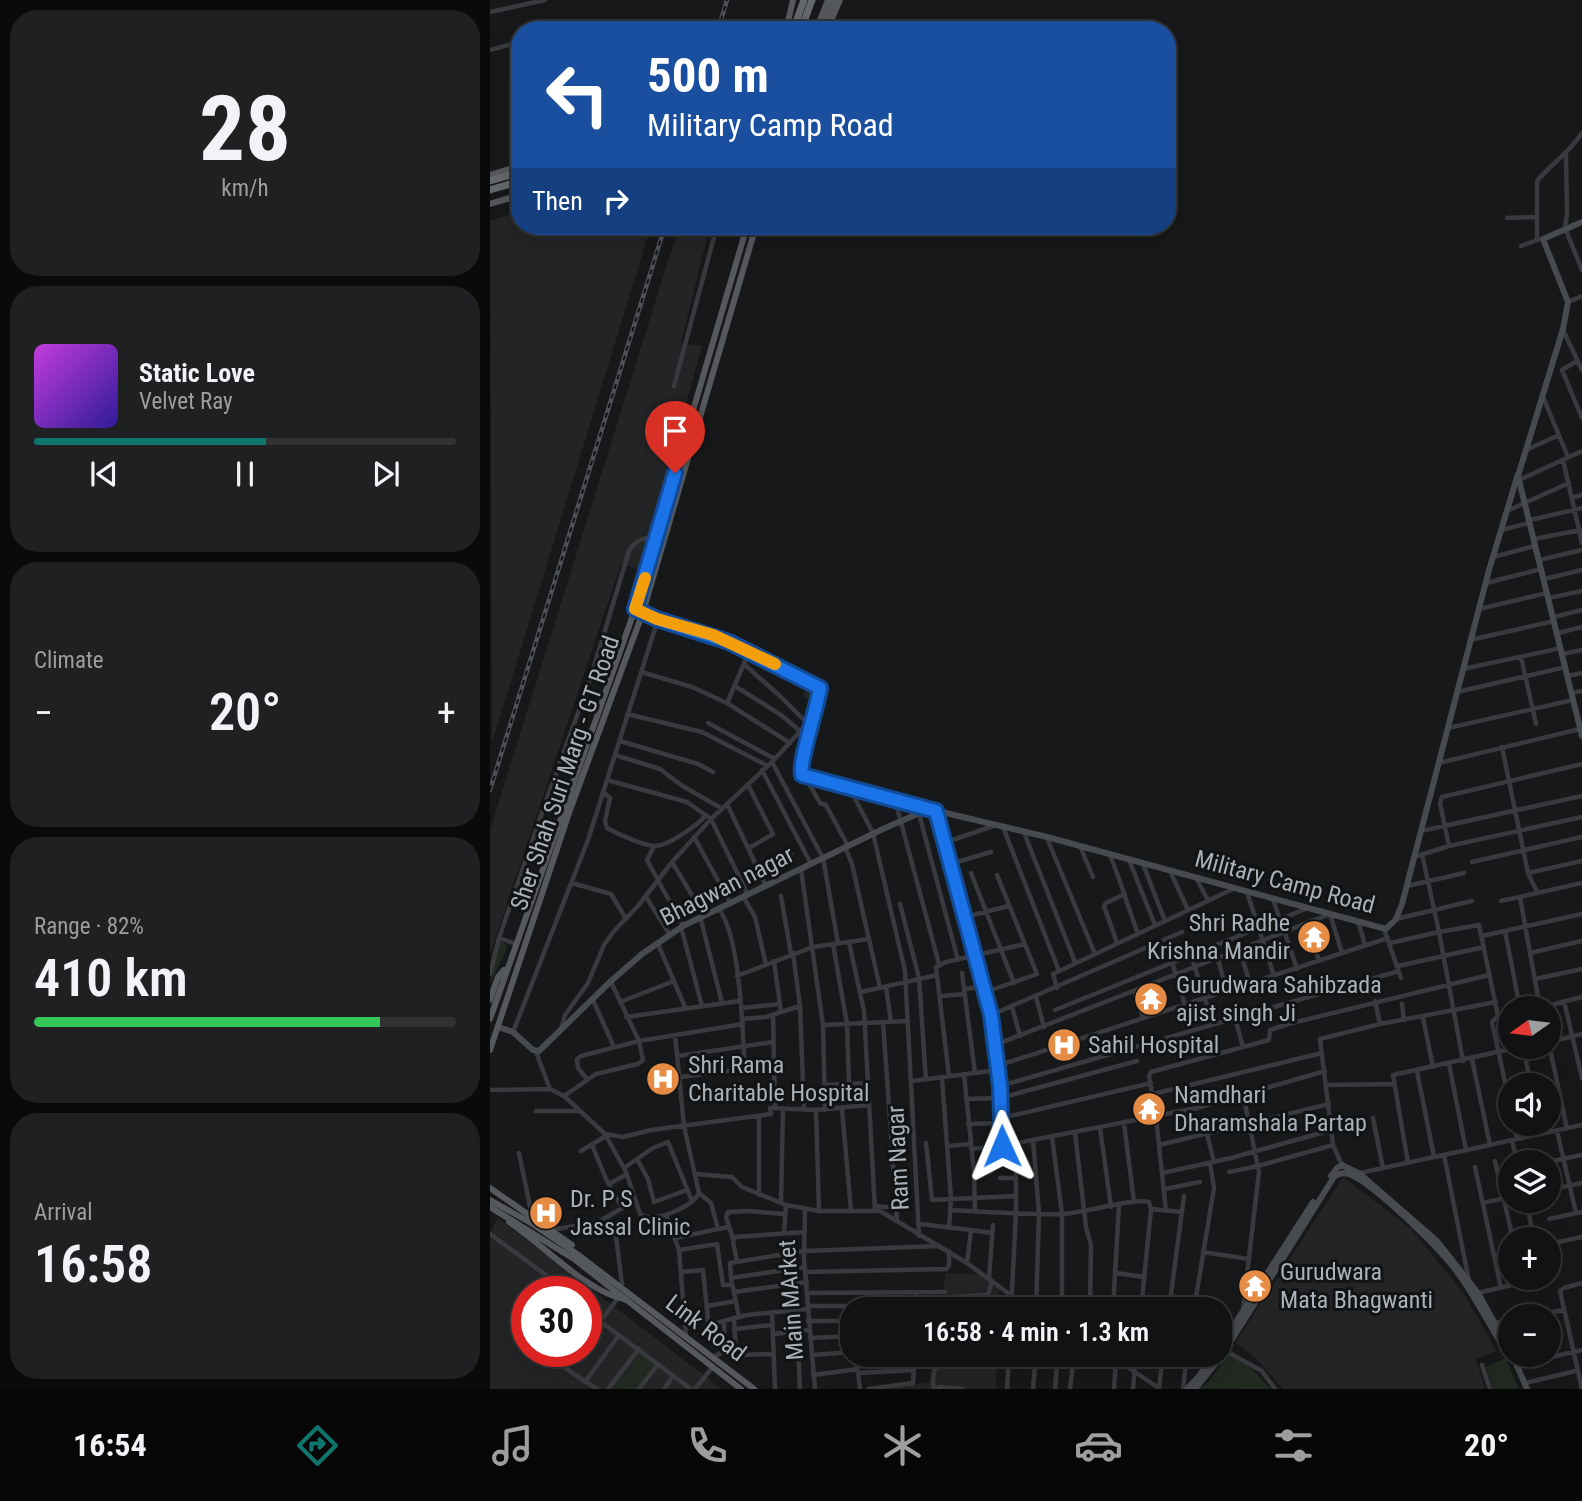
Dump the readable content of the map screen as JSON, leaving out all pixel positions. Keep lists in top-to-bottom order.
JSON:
{
  "streets": {
    "main road": ["Sher Shah Suri Marg - GT Road", "Link Road"],
    "street": [
      "Military Camp Road",
      "Bhagwan nagar",
      "Ram Nagar",
      "Main MArket"
    ]
  },
  "crossings": [
    ["Military Camp Road", "Bhagwan nagar"]
  ],
  "places": {
    "temple": [
      "Shri Radhe Krishna Mandir",
      "Gurudwara Sahibzada ajist singh Ji",
      "Namdhari Dharamshala Partap",
      "Gurudwara Mata Bhagwanti"
    ],
    "hospital": ["Sahil Hospital", "Shri Rama Charitable Hospital", "Dr. P S Jassal Clinic"]
  },
  "north": "left",
  "page": {
    "tile": [
      ["28", "km/h"],
      "Climate",
      ["Range · 82%", "410 km"],
      ["Arrival", "16:58"]
    ],
    "turn": ["500 m", "Military Camp Road"],
    "then": "Then",
    "song": ["Static Love", "Velvet Ray"],
    "heat": ["−", "20°", "+"],
    "map_buttons": ["+", "−"],
    "limit": "30",
    "trip": "16:58 · 4 min · 1.3 km",
    "tabs": ["16:54", "20°"]
  }
}
